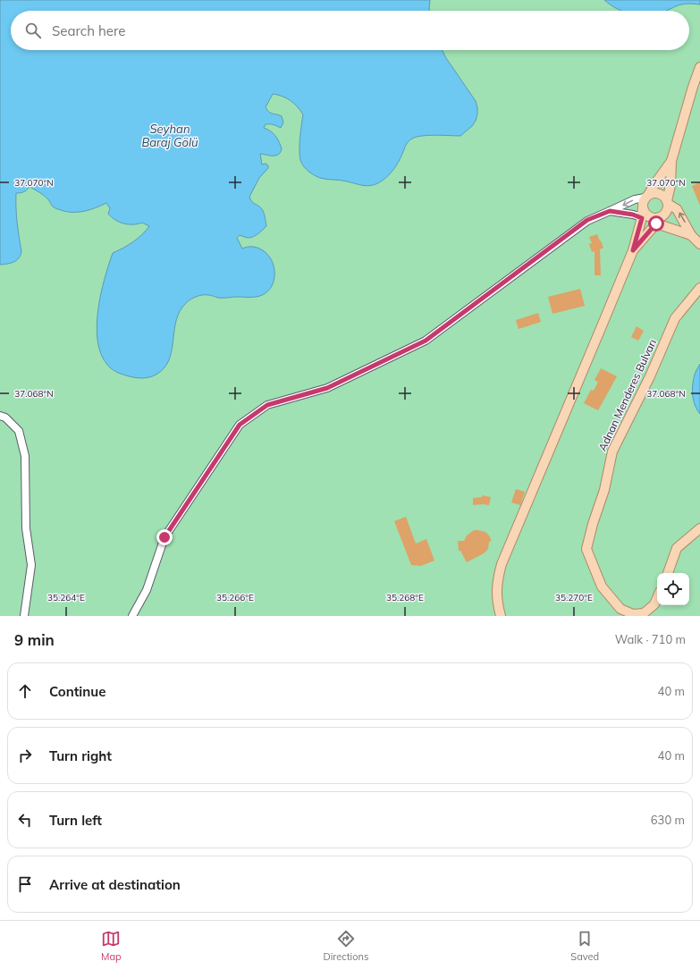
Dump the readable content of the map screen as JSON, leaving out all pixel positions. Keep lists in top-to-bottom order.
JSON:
{
  "streets": {
    "main road": ["Adnan Menderes Bulvarı"]
  },
  "water": ["Seyhan Baraj Gölü"],
  "page": {
    "search": "Search here",
    "heading": ["9 min", "Walk · 710 m"],
    "list": [
      ["Continue", "40 m"],
      ["Turn right", "40 m"],
      ["Turn left", "630 m"],
      "Arrive at destination"
    ],
    "nav": ["Map", "Directions", "Saved"]
  },
  "coordinates": [
    "37.070°N",
    "37.068°N",
    "35.264°E",
    "35.266°E",
    "35.268°E",
    "35.270°E"
  ]
}
